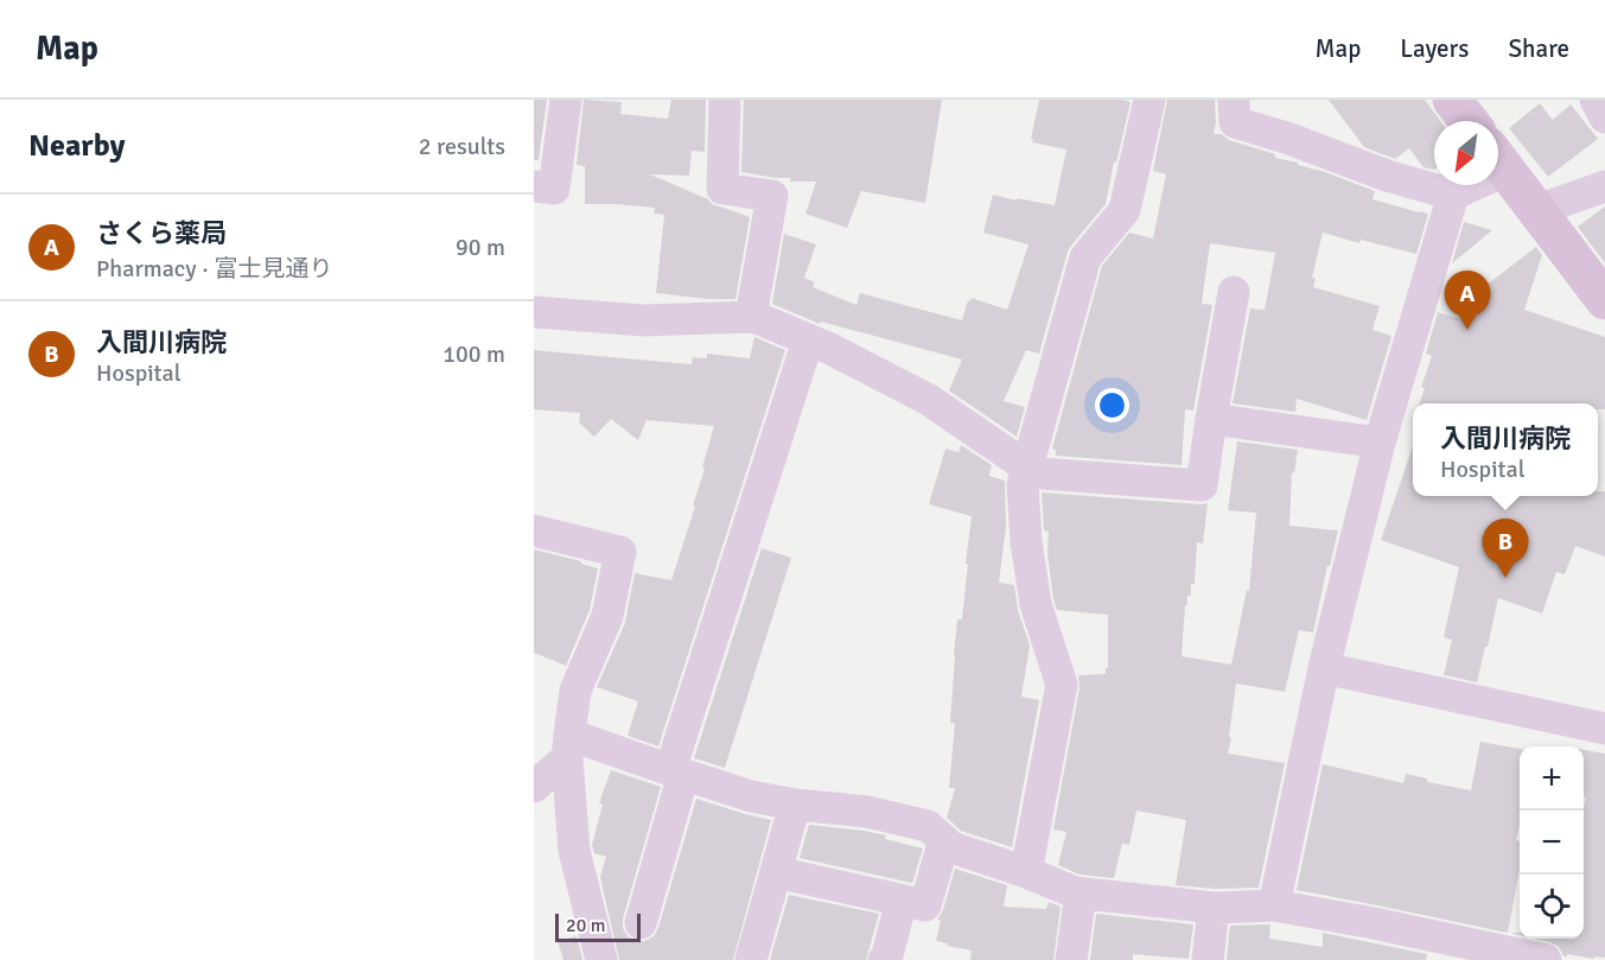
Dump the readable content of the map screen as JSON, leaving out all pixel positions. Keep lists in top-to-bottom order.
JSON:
{
  "scale_bar": "20 m",
  "north": "bottom left",
  "page": {
    "header": "Map",
    "nav": ["Map", "Layers", "Share"],
    "heading": ["Nearby", "2 results"],
    "list": [
      {
        "mark": "A",
        "name": "さくら薬局",
        "note": "Pharmacy · 富士見通り",
        "value": "90 m"
      },
      {
        "mark": "B",
        "name": "入間川病院",
        "note": "Hospital",
        "value": "100 m"
      }
    ],
    "pins": ["A", "B"],
    "popup": ["入間川病院", "Hospital"],
    "map_buttons": ["+", "−"],
    "scale": "20 m"
  }
}
